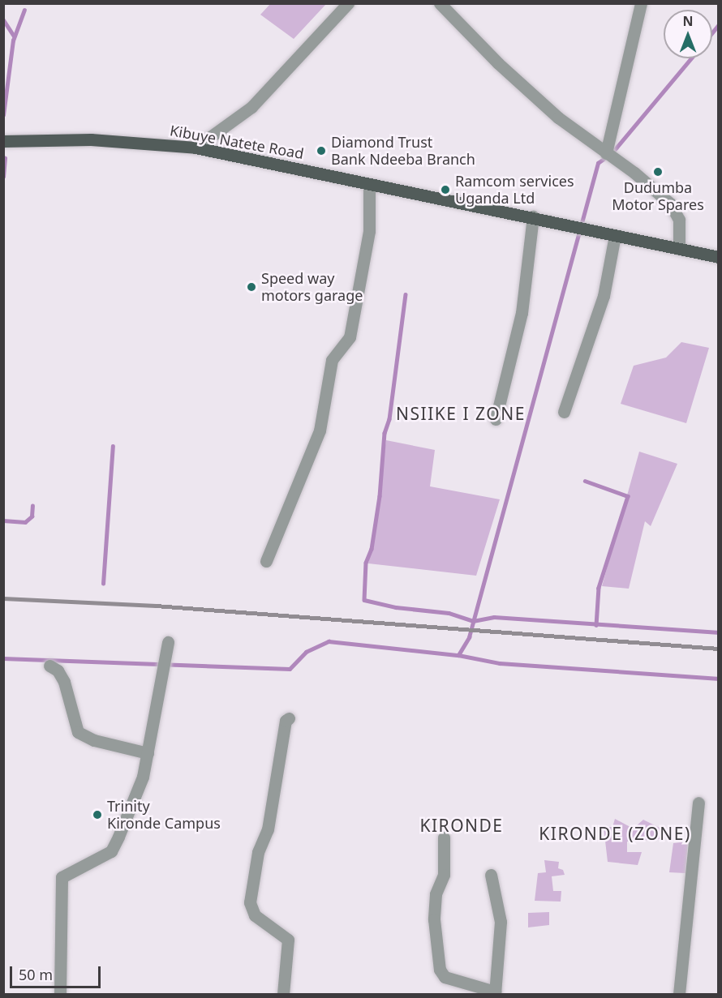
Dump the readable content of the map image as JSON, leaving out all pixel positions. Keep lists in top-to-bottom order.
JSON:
{
  "streets": {
    "main road": ["Kibuye Natete Road"]
  },
  "districts": ["NSIIKE I ZONE", "KIRONDE", "KIRONDE (ZONE)"],
  "places": [
    "Diamond Trust Bank Ndeeba Branch",
    "Dudumba Motor Spares",
    "Ramcom services Uganda Ltd",
    "Speed way motors garage",
    "Trinity Kironde Campus"
  ],
  "scale_bar": "50 m",
  "north": "top"
}
